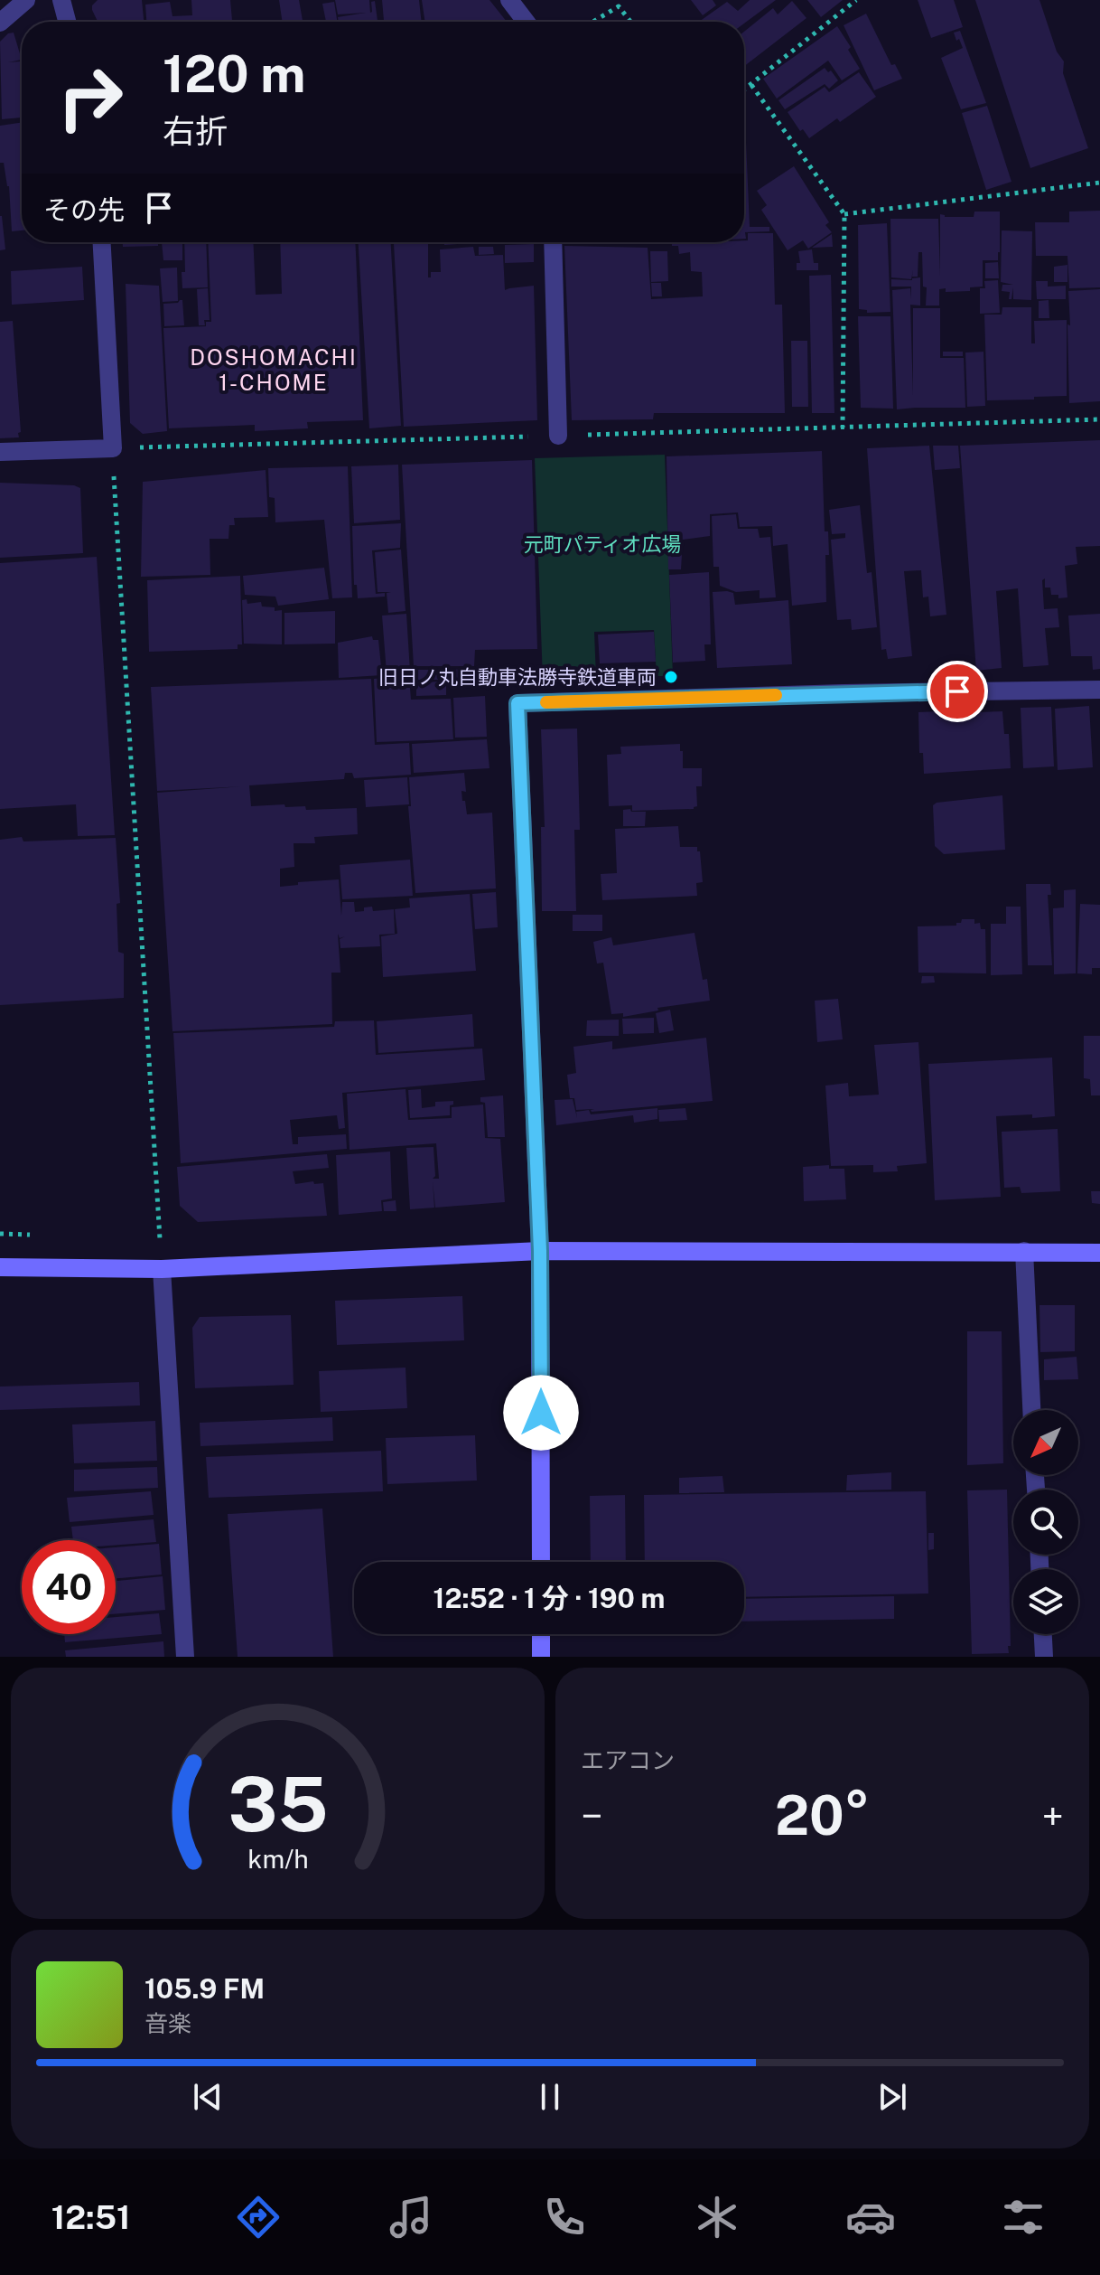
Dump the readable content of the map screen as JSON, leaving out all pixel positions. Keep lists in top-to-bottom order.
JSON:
{
  "districts": ["DOSHOMACHI 1-CHOME"],
  "parks": ["元町パティオ広場"],
  "places": ["旧日ノ丸自動車法勝寺鉄道車両"],
  "north": "bottom left",
  "page": {
    "turn": ["120 m", "右折"],
    "then": "その先",
    "limit": "40",
    "trip": "12:52 · 1 分 · 190 m",
    "tile": "エアコン",
    "heat": ["−", "20°", "+"],
    "song": ["105.9 FM", "音楽"],
    "tabs": "12:51",
    "gauge": ["35", "km/h"]
  }
}
